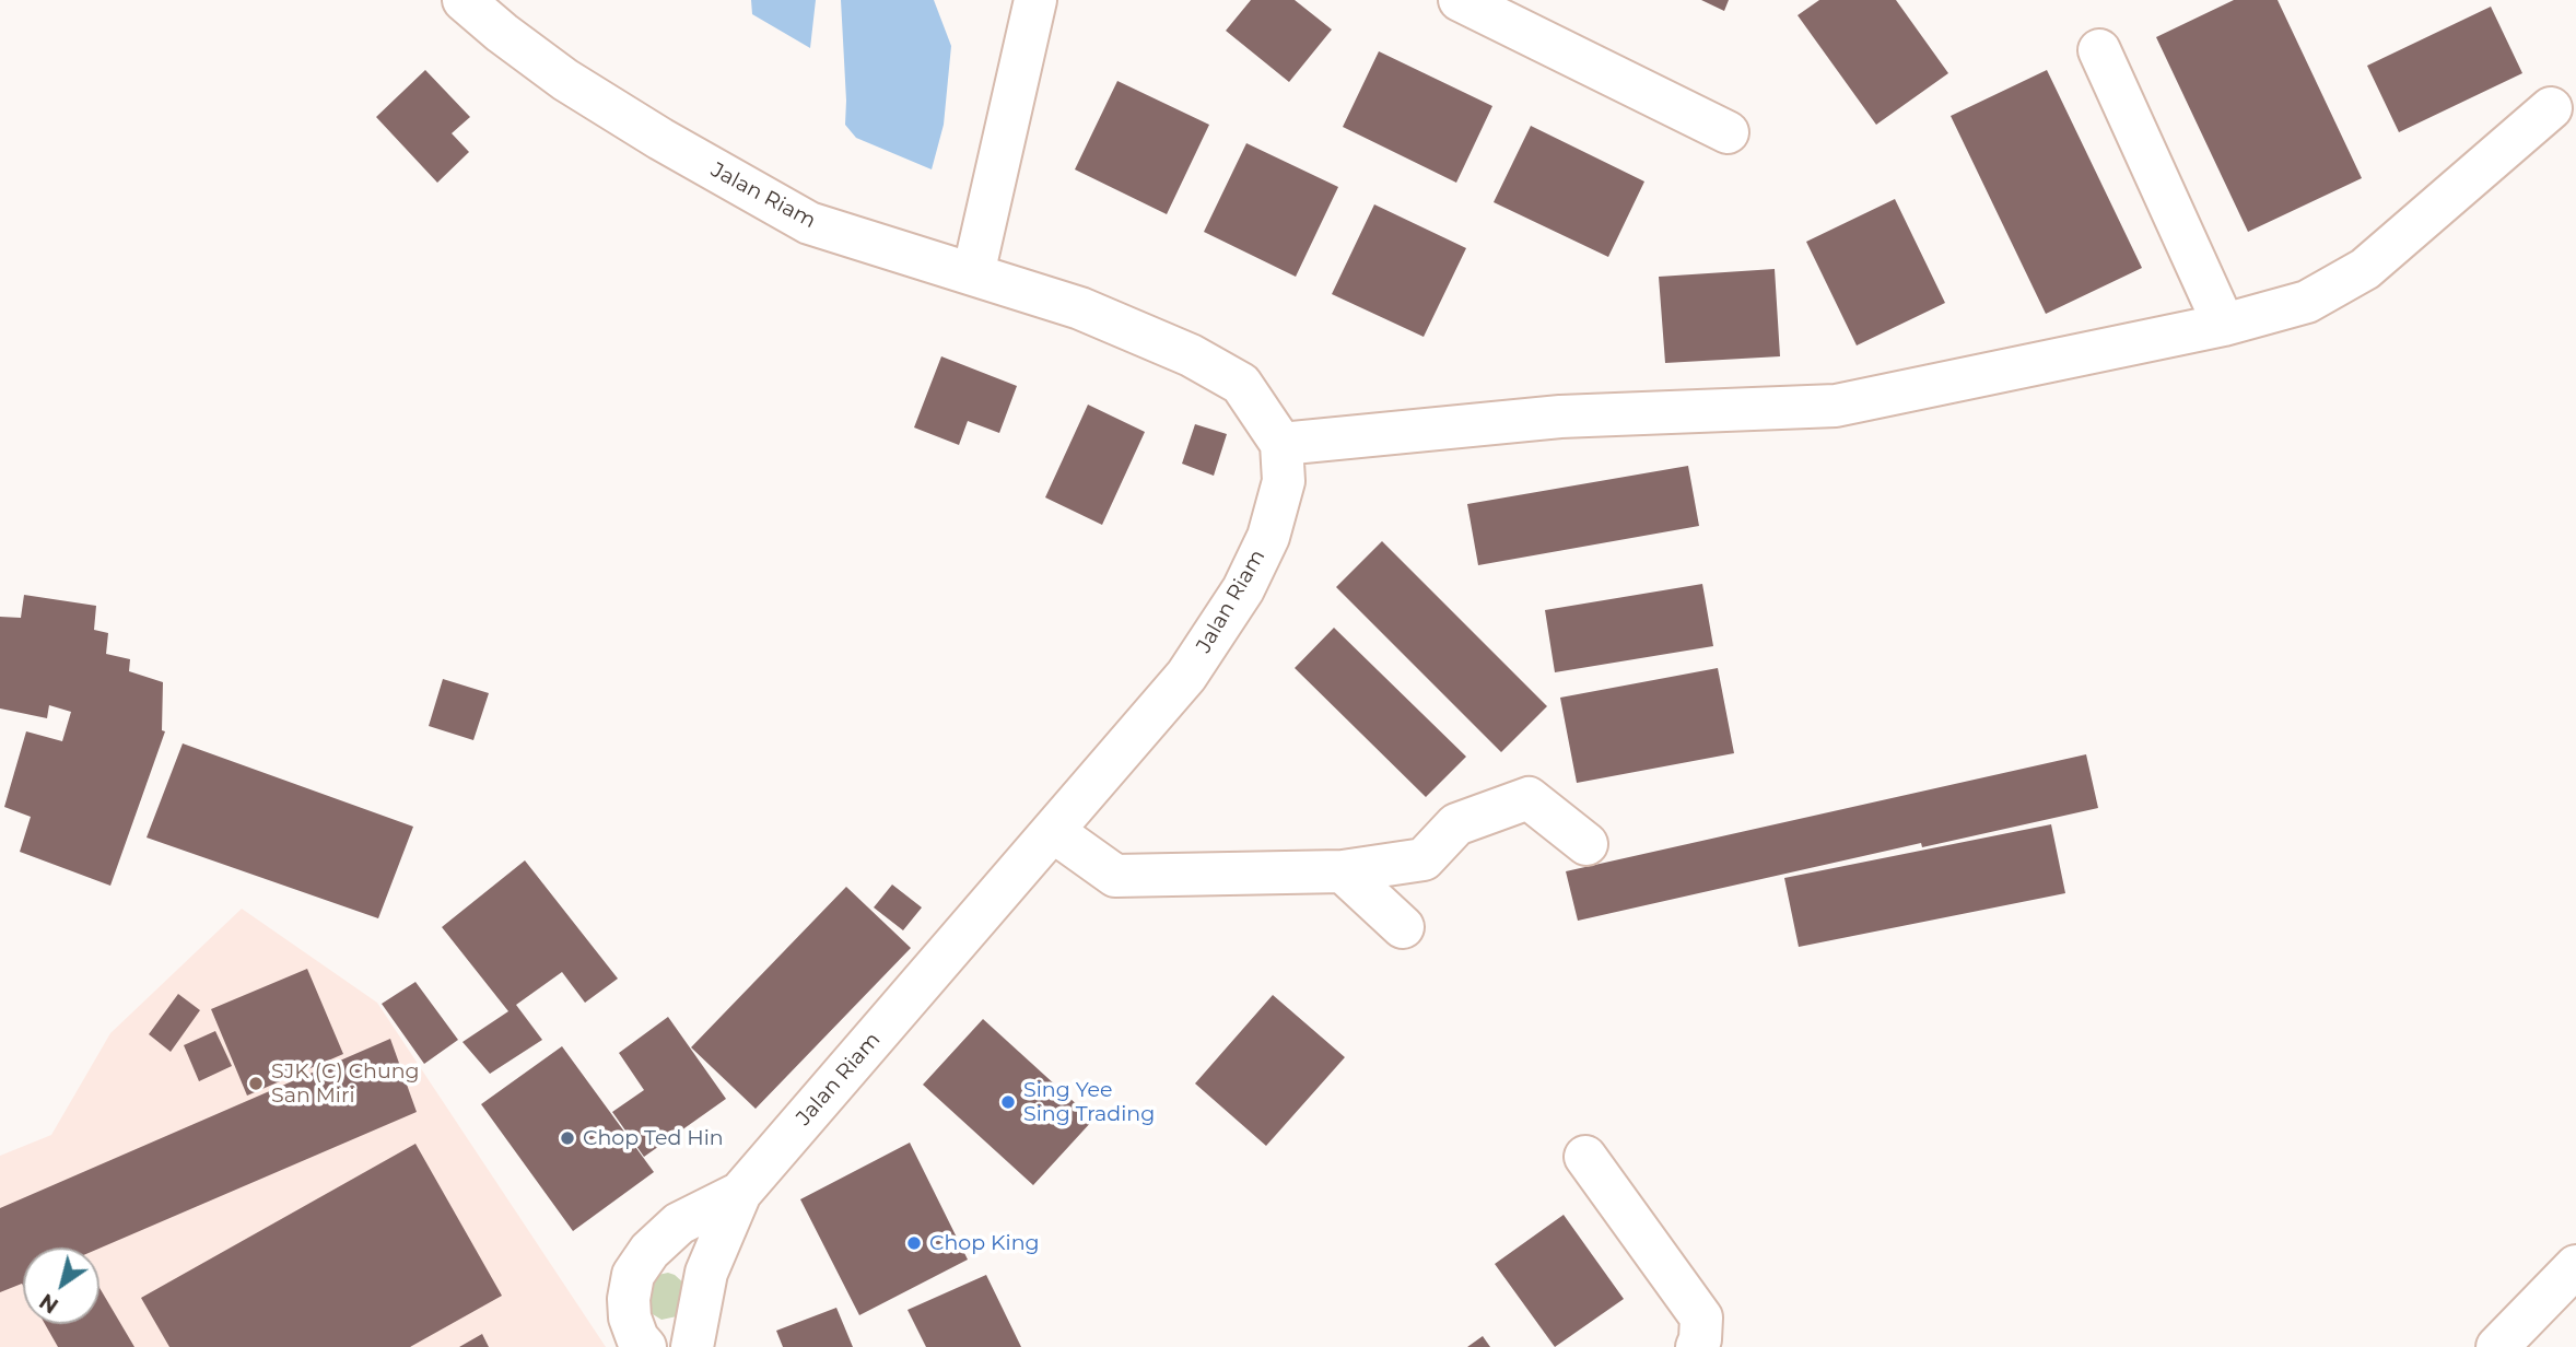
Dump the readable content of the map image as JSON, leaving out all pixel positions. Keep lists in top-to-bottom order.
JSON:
{
  "streets": {
    "street": ["Jalan Riam"]
  },
  "places": [
    "SJK (C) Chung San Miri",
    "Sing Yee Sing Trading",
    "Chop Ted Hin",
    "Chop King"
  ],
  "north": "bottom left"
}
